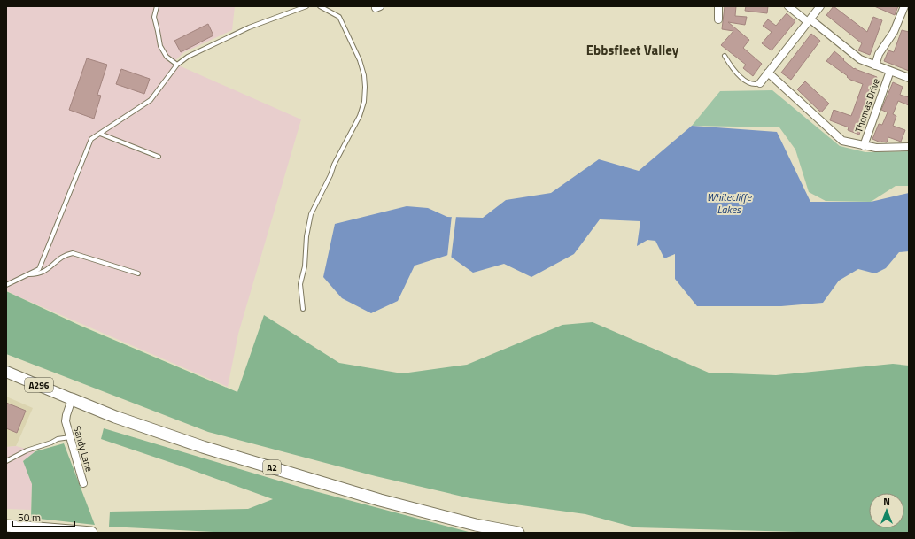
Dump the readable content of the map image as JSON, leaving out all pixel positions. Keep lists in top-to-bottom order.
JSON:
{
  "streets": {
    "highway": ["A2"],
    "main road": ["A296"],
    "street": ["Thomas Drive", "Sandy Lane"]
  },
  "crossings": [
    ["A296", "Sandy Lane"],
    ["A296", "A2"],
    ["Sandy Lane", "A2"]
  ],
  "districts": ["Ebbsfleet Valley"],
  "water": ["Whitecliffe Lakes"],
  "scale_bar": "50 m",
  "north": "top"
}
